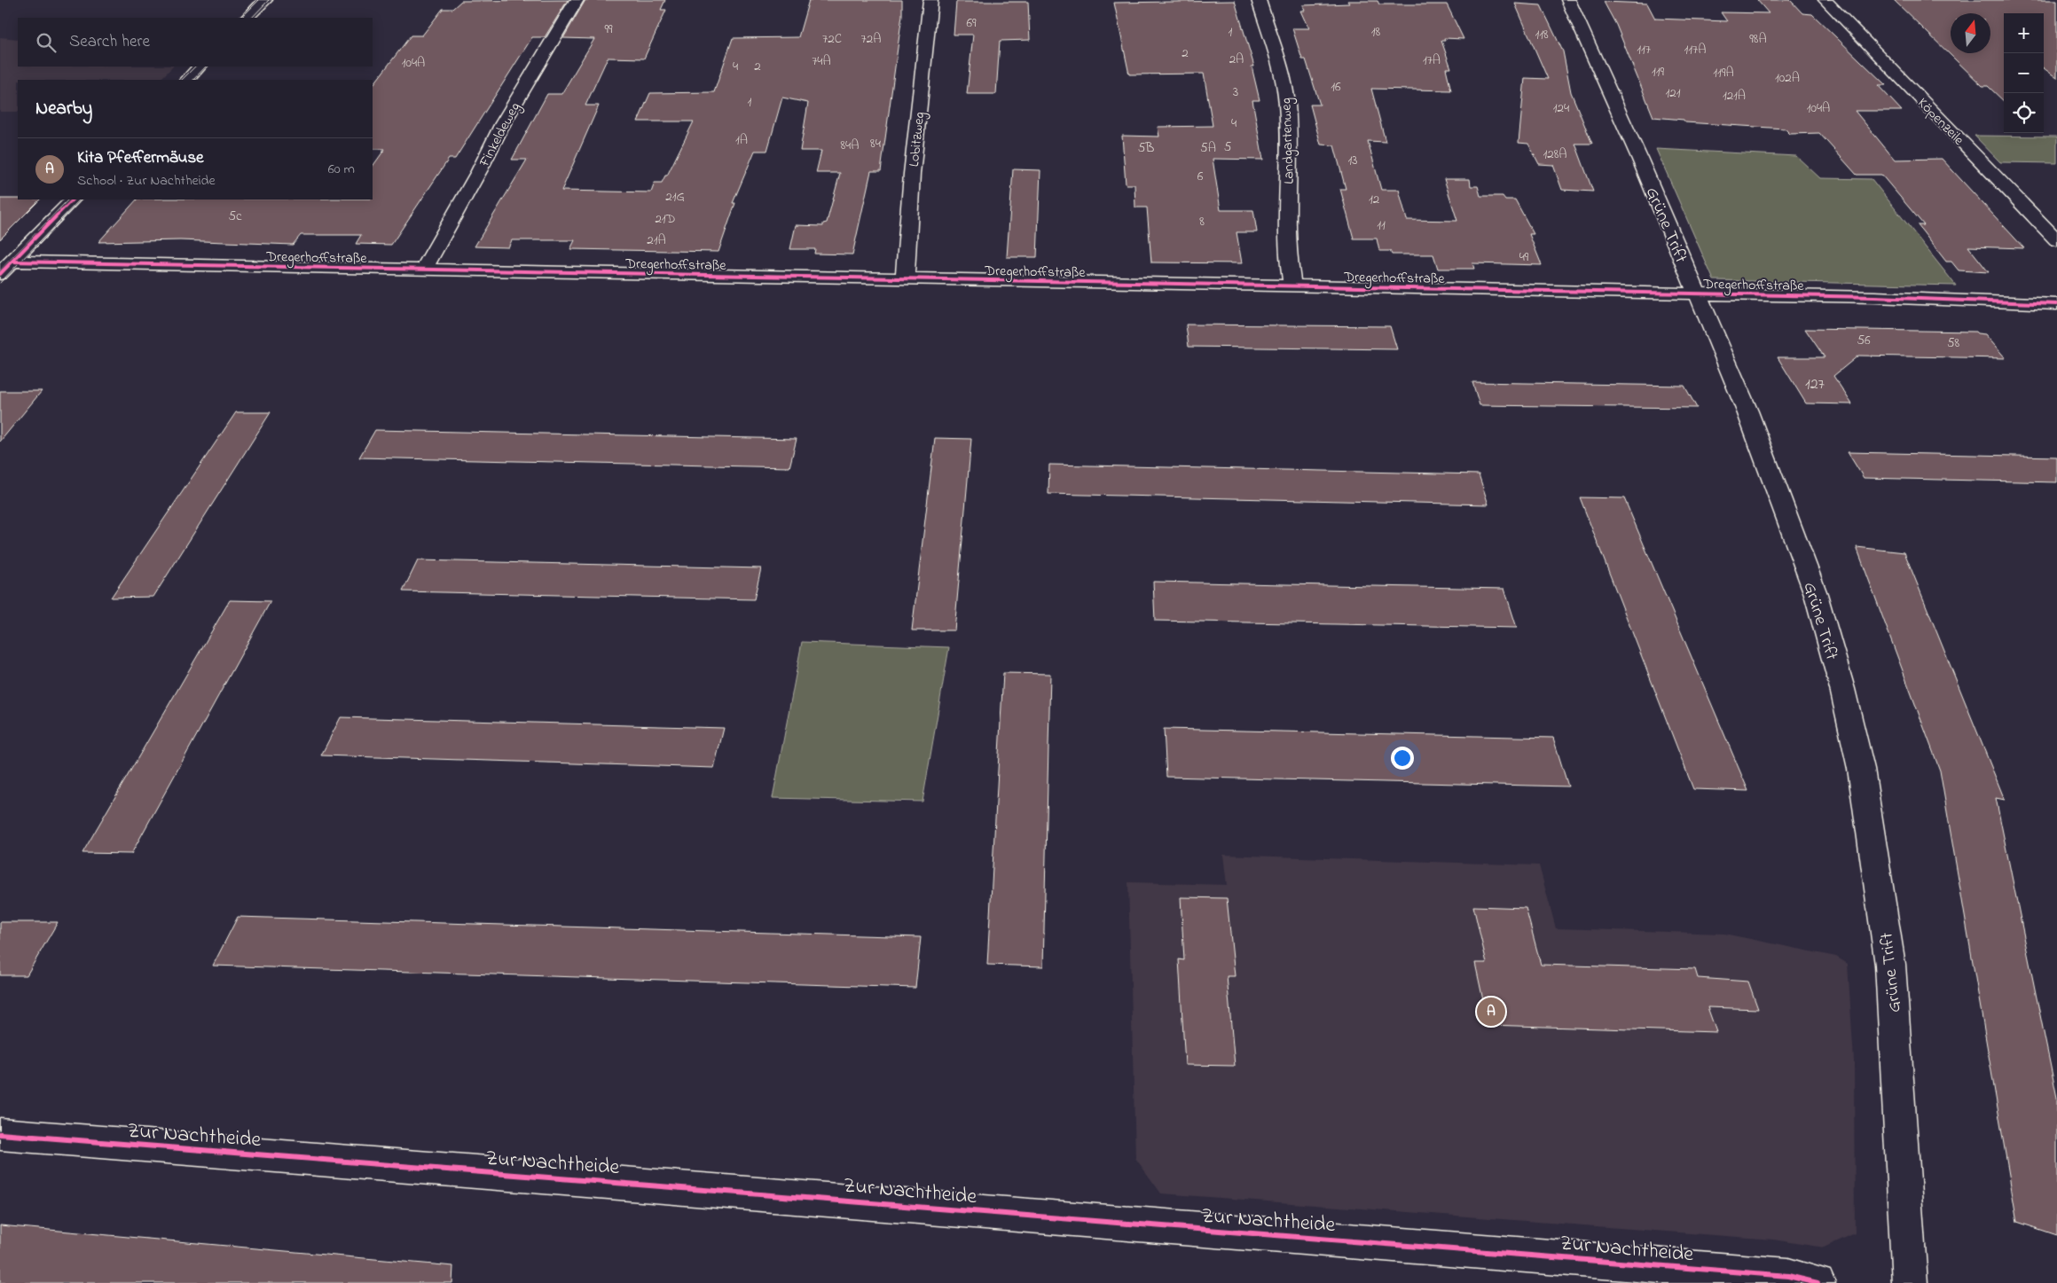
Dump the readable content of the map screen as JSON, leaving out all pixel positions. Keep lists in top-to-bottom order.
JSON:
{
  "streets": {
    "street": [
      "Köpenzeile",
      "Finkeldeweg",
      "Lobitzweg",
      "Landgartenweg",
      "Grüne Trift",
      "Dregerhoffstraße",
      "Zur Nachtheide"
    ]
  },
  "crossings": [
    ["Finkeldeweg", "Dregerhoffstraße"],
    ["Lobitzweg", "Dregerhoffstraße"],
    ["Landgartenweg", "Dregerhoffstraße"],
    ["Grüne Trift", "Dregerhoffstraße"]
  ],
  "house_numbers": [
    "69",
    "99",
    "1",
    "18",
    "118",
    "72C",
    "72A",
    "98A",
    "117",
    "117A",
    "2",
    "2A",
    "17A",
    "74A",
    "104A",
    "4",
    "2",
    "119",
    "119A",
    "102A",
    "16",
    "3",
    "121",
    "121A",
    "1",
    "124",
    "104A",
    "4",
    "1A",
    "84",
    "84A",
    "5",
    "5B",
    "5A",
    "128A",
    "13",
    "6",
    "21G",
    "12",
    "5c",
    "21D",
    "8",
    "11",
    "21A",
    "49",
    "56",
    "58",
    "127"
  ],
  "north": "top",
  "page": {
    "map_buttons": ["+", "−"],
    "search": "Search here",
    "heading": "Nearby",
    "list": [
      {
        "mark": "A",
        "name": "Kita Pfeffermäuse",
        "note": "School · Zur Nachtheide",
        "value": "60 m"
      }
    ],
    "pins": "A"
  }
}
